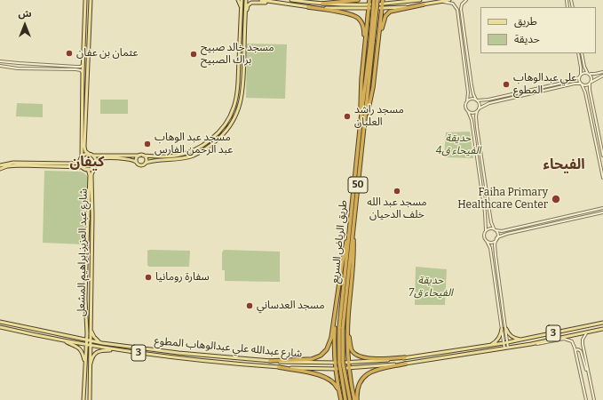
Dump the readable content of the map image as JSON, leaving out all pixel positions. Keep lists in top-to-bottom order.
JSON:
{
  "streets": {
    "highway": ["50", "طريق الرياض السريع"],
    "main road": ["شارع عبد العزيز إبراهيم المشعل", "3", "شارع عبدالله علي عبدالوهاب المطوع"]
  },
  "crossings": [
    ["شارع عبد العزيز إبراهيم المشعل", "شارع عبدالله علي عبدالوهاب المطوع"]
  ],
  "districts": ["كيفان", "الفيحاء"],
  "parks": ["حديقة الفيحاء ق4", "حديقة الفيحاء ق7"],
  "places": [
    "عثمان بن عفان",
    "مسجد خالد صبيح براك الصبيح",
    "علي عبدالوهاب المطوع",
    "مسجد راشد العلبان",
    "مسجد عبد الوهاب عبد الرحمن الفارس",
    "مسجد عبد الله خلف الدحيان",
    "Faiha Primary Healthcare Center",
    "سفارة رومانيا",
    "مسجد العدساني"
  ],
  "legend": ["طريق", "حديقة"],
  "north": "top"
}
